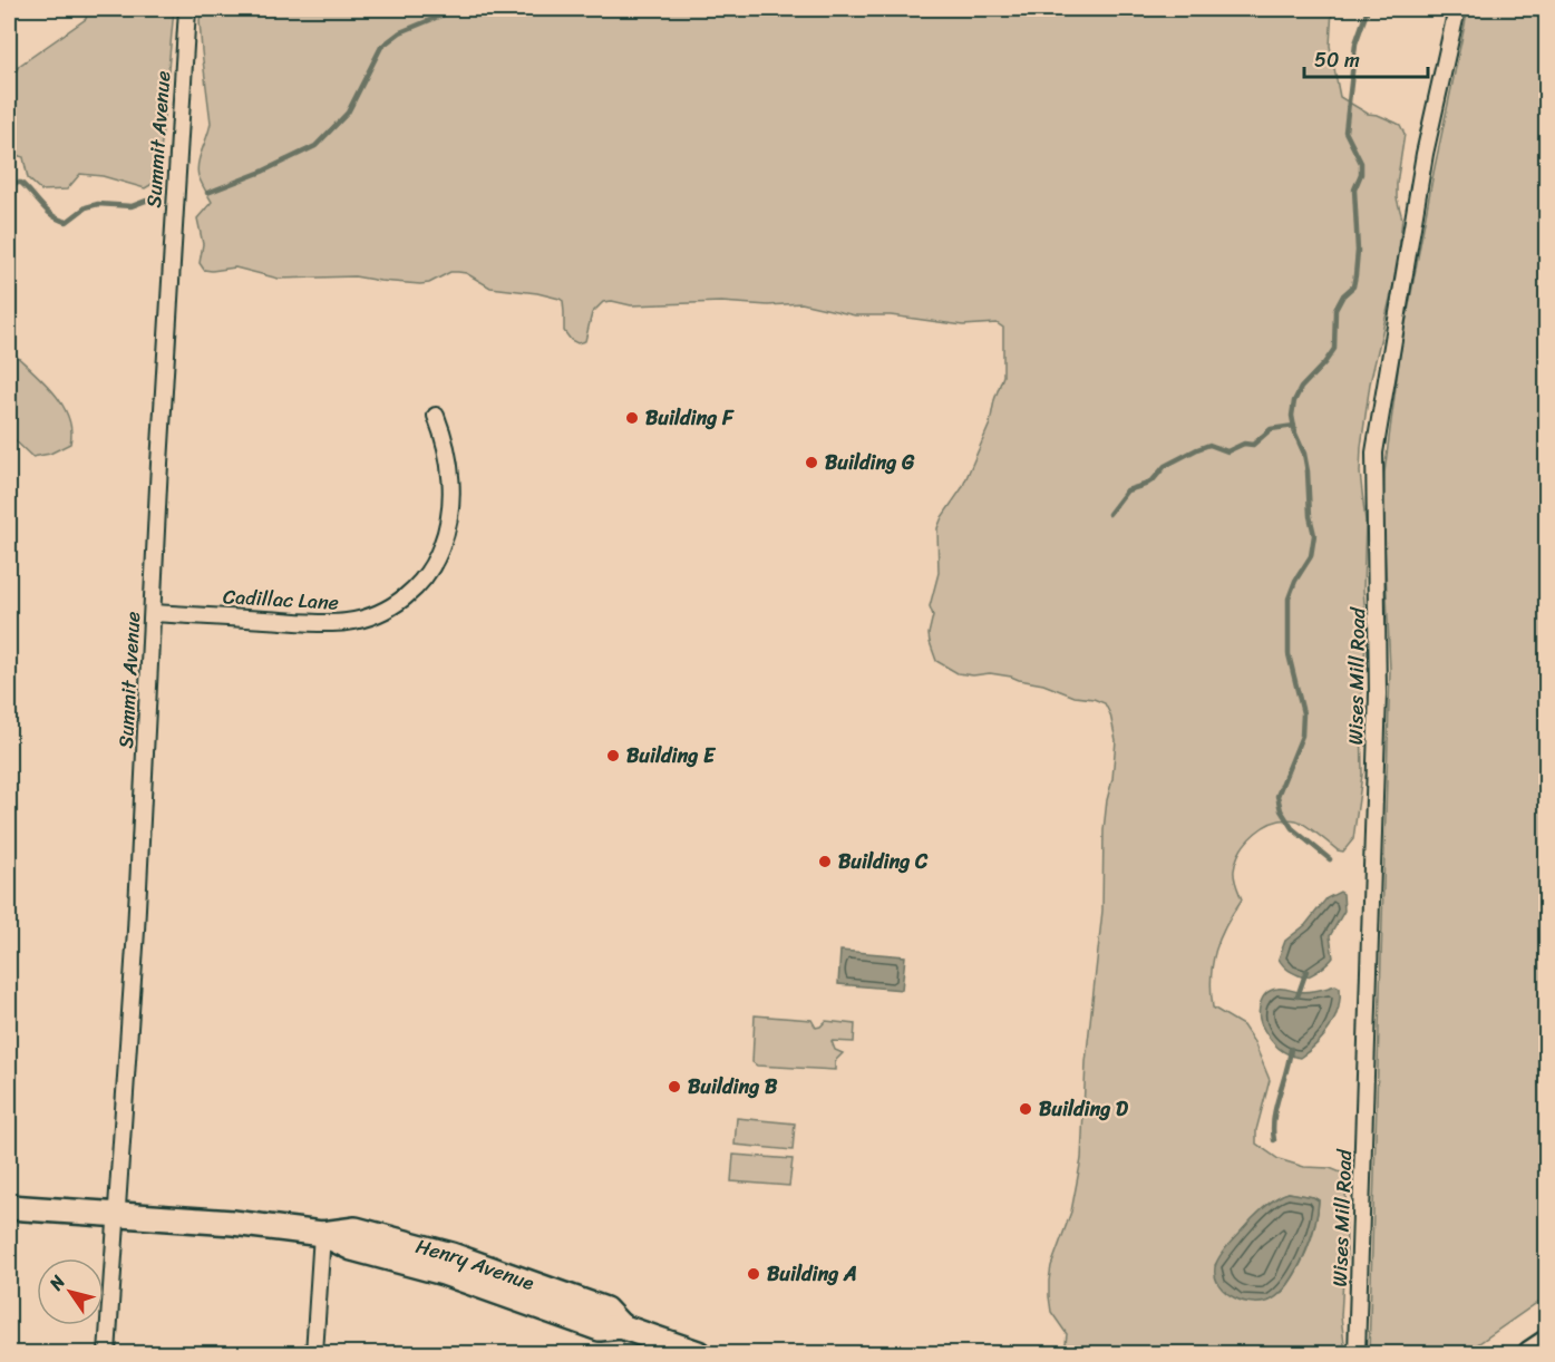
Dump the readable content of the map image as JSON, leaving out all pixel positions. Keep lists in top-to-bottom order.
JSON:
{
  "streets": {
    "main road": ["Henry Avenue"],
    "street": ["Summit Avenue", "Cadillac Lane", "Wises Mill Road"]
  },
  "crossings": [
    ["Summit Avenue", "Cadillac Lane"],
    ["Summit Avenue", "Henry Avenue"]
  ],
  "places": [
    "Building F",
    "Building G",
    "Building E",
    "Building C",
    "Building B",
    "Building D",
    "Building A"
  ],
  "scale_bar": "50 m",
  "north": "top left"
}
